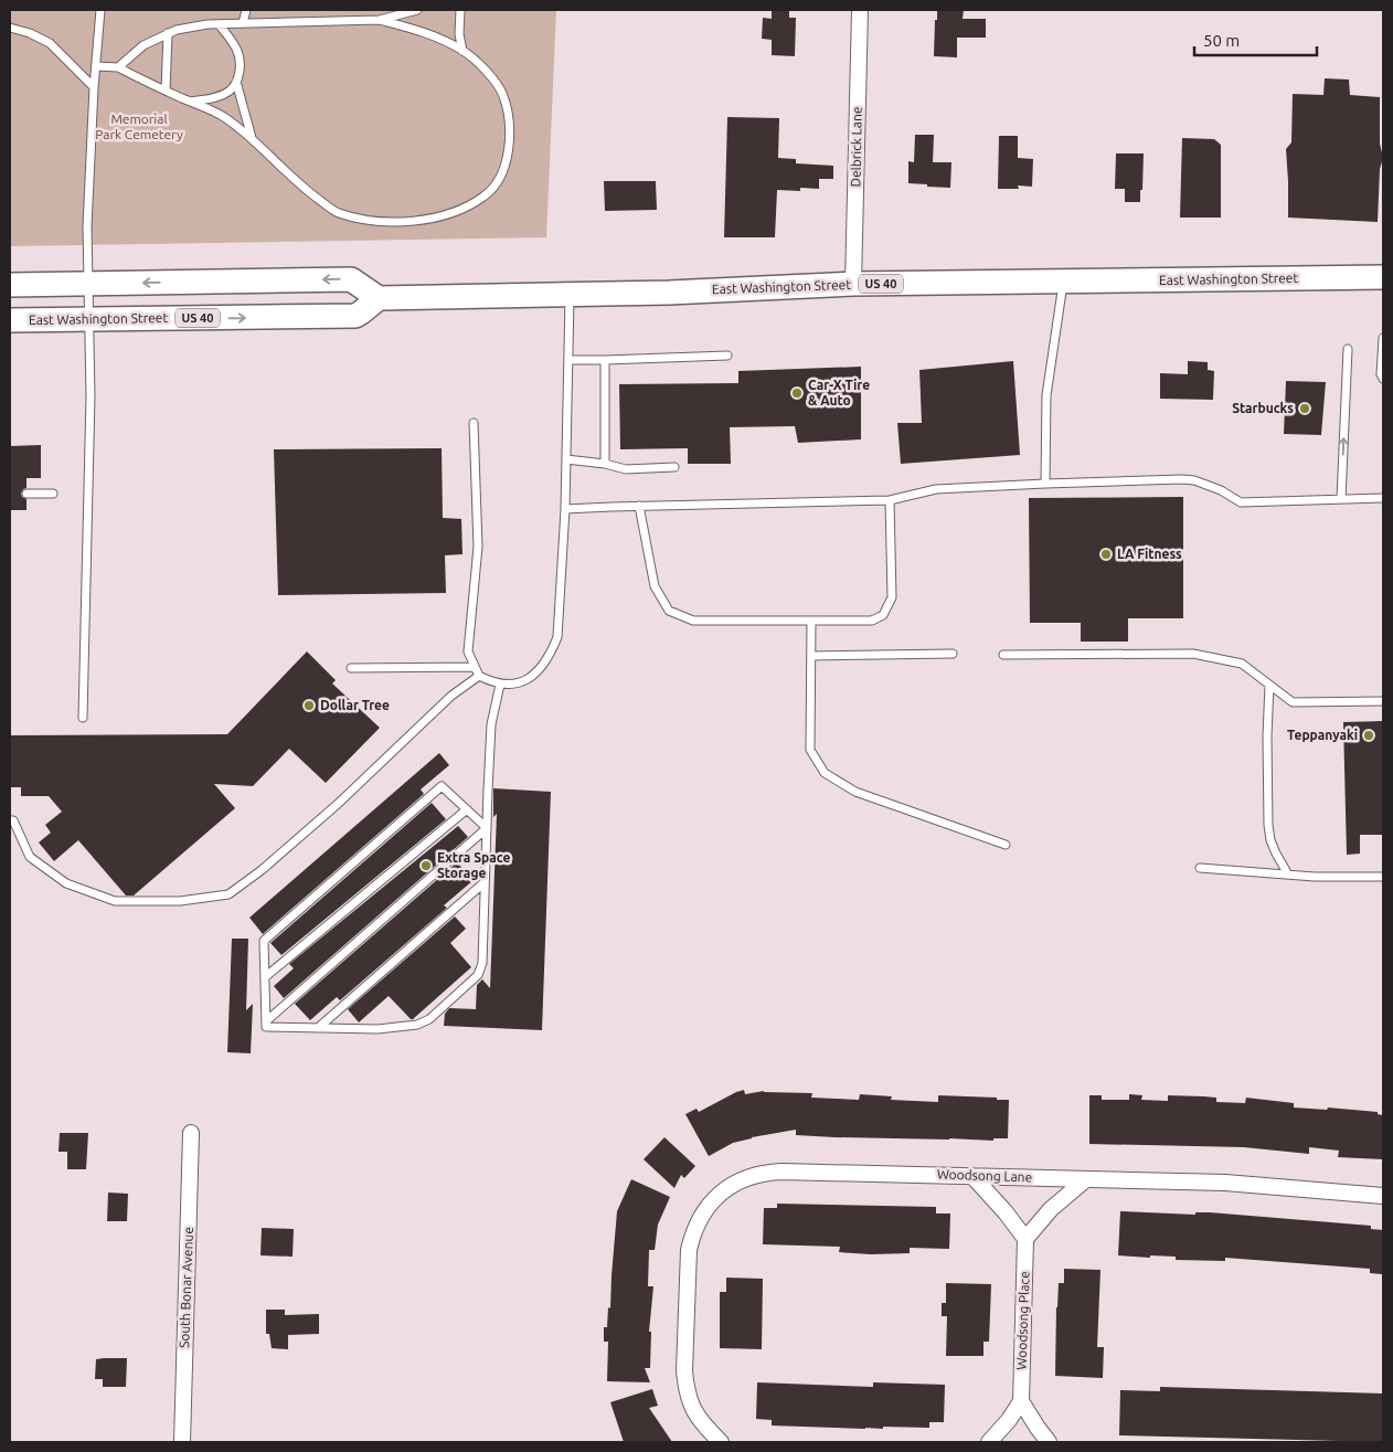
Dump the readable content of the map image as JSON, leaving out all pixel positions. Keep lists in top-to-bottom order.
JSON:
{
  "streets": {
    "main road": ["East Washington Street", "US 40"],
    "street": [
      "Delbrick Lane",
      "Woodsong Lane",
      "South Bonar Avenue",
      "Woodsong Place"
    ]
  },
  "crossings": [
    ["Delbrick Lane", "East Washington Street"]
  ],
  "parks": ["Memorial Park Cemetery"],
  "places": [
    "Car-X Tire & Auto",
    "Starbucks",
    "LA Fitness",
    "Dollar Tree",
    "Teppanyaki",
    "Extra Space Storage"
  ],
  "scale_bar": "50 m"
}
